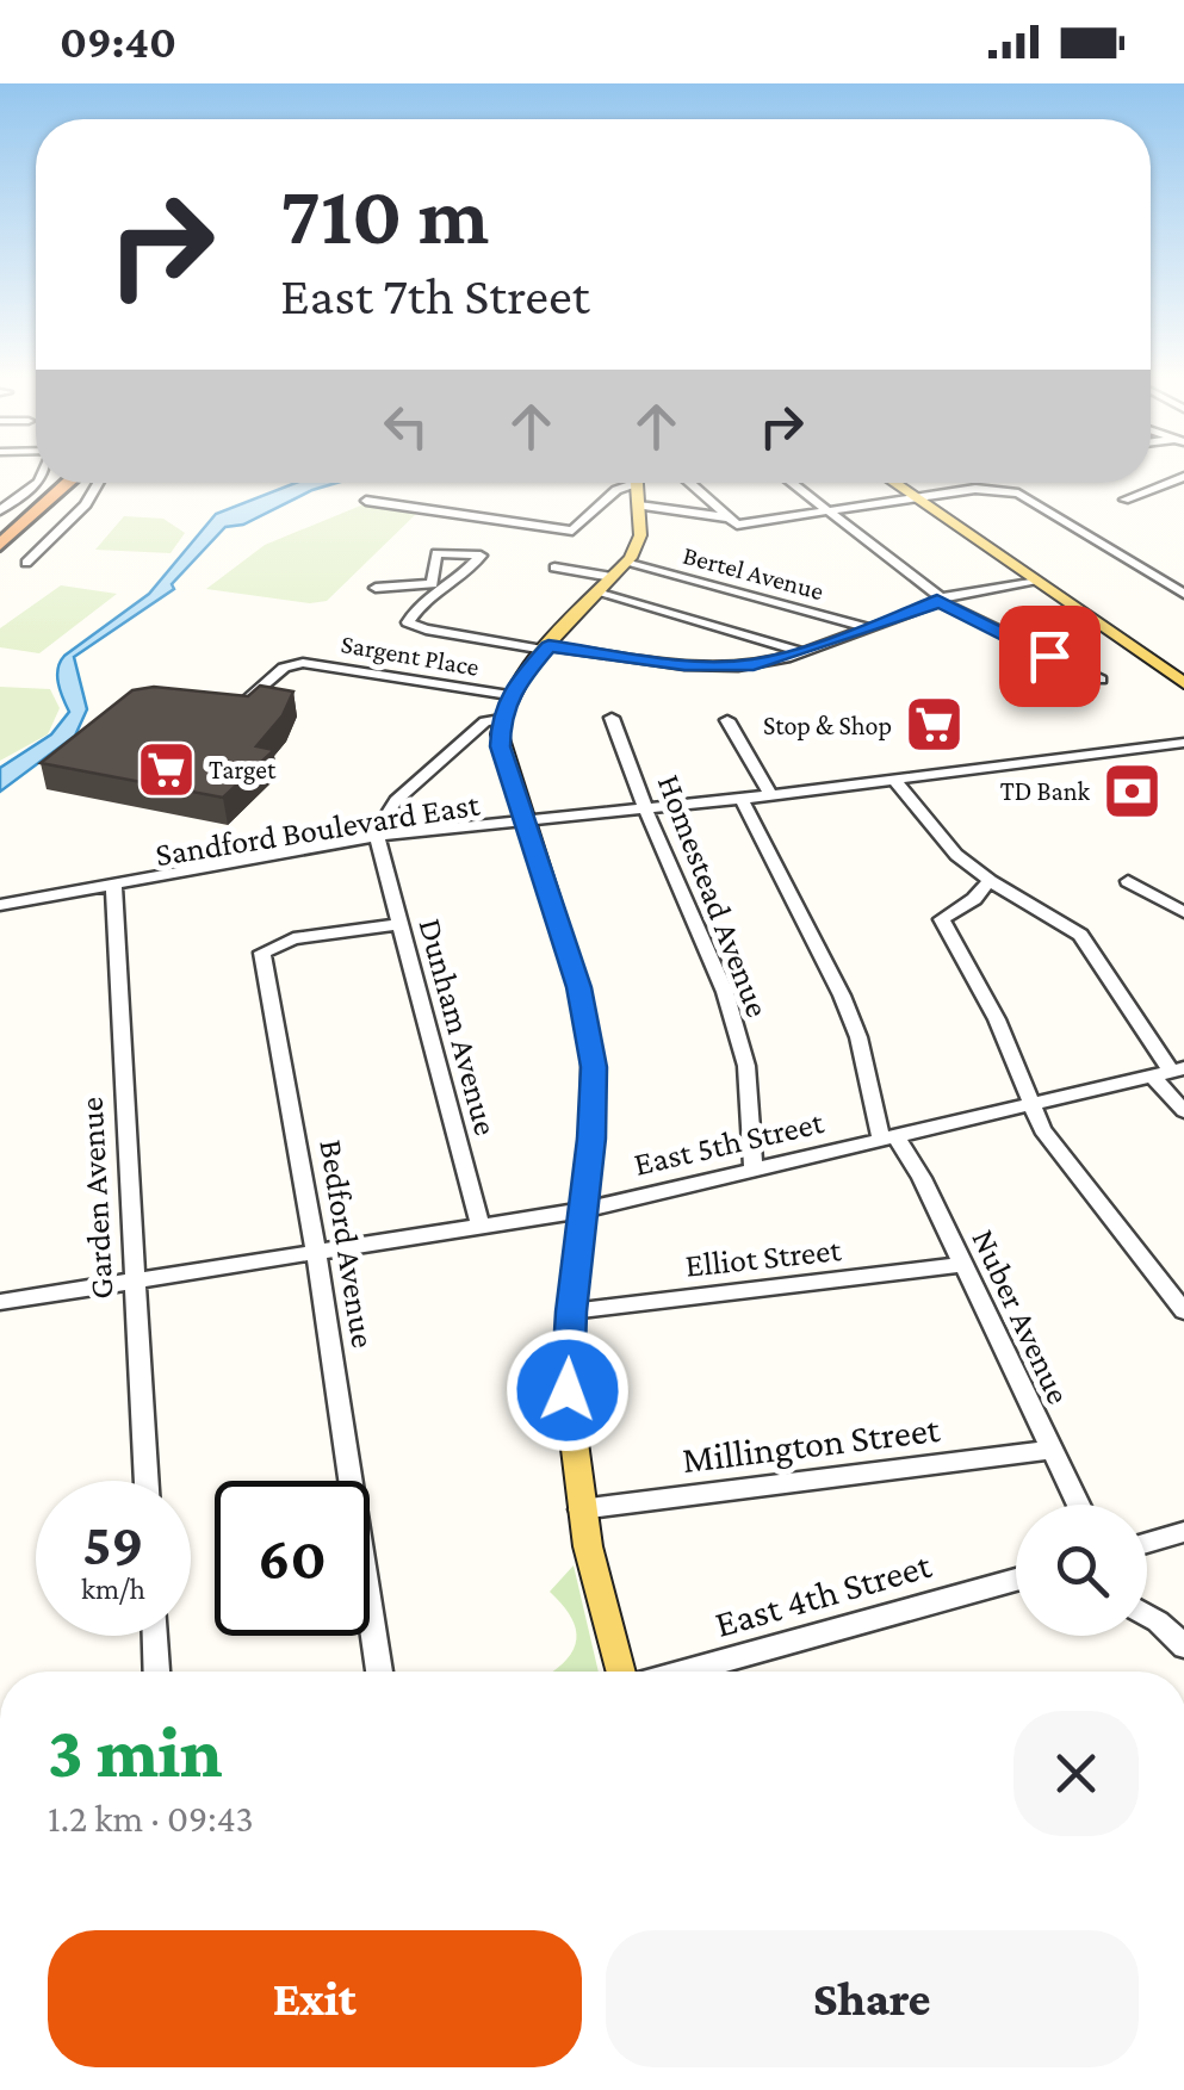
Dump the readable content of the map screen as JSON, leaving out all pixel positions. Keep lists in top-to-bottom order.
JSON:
{
  "streets": {
    "street": [
      "Bertel Avenue",
      "Sargent Place",
      "Sandford Boulevard East",
      "Homestead Avenue",
      "Dunham Avenue",
      "East 5th Street",
      "Garden Avenue",
      "Bedford Avenue",
      "Elliot Street",
      "Nuber Avenue",
      "Millington Street",
      "East 4th Street"
    ]
  },
  "crossings": [
    ["Sandford Boulevard East", "Homestead Avenue"],
    ["Sandford Boulevard East", "Dunham Avenue"],
    ["Sandford Boulevard East", "Garden Avenue"],
    ["Sandford Boulevard East", "Nuber Avenue"],
    ["Homestead Avenue", "East 5th Street"],
    ["Dunham Avenue", "East 5th Street"],
    ["Dunham Avenue", "Bedford Avenue"],
    ["East 5th Street", "Garden Avenue"],
    ["East 5th Street", "Bedford Avenue"],
    ["East 5th Street", "Nuber Avenue"],
    ["Elliot Street", "Nuber Avenue"],
    ["Nuber Avenue", "Millington Street"]
  ],
  "places": {
    "supermarket": ["Stop & Shop", "Target"],
    "bank": ["TD Bank"]
  },
  "page": {
    "status": "09:40",
    "turn": ["710 m", "East 7th Street"],
    "speed": "59 km/h",
    "limit": "60",
    "heading": ["3 min", "1.2 km · 09:43"],
    "buttons": ["Exit", "Share"]
  }
}
